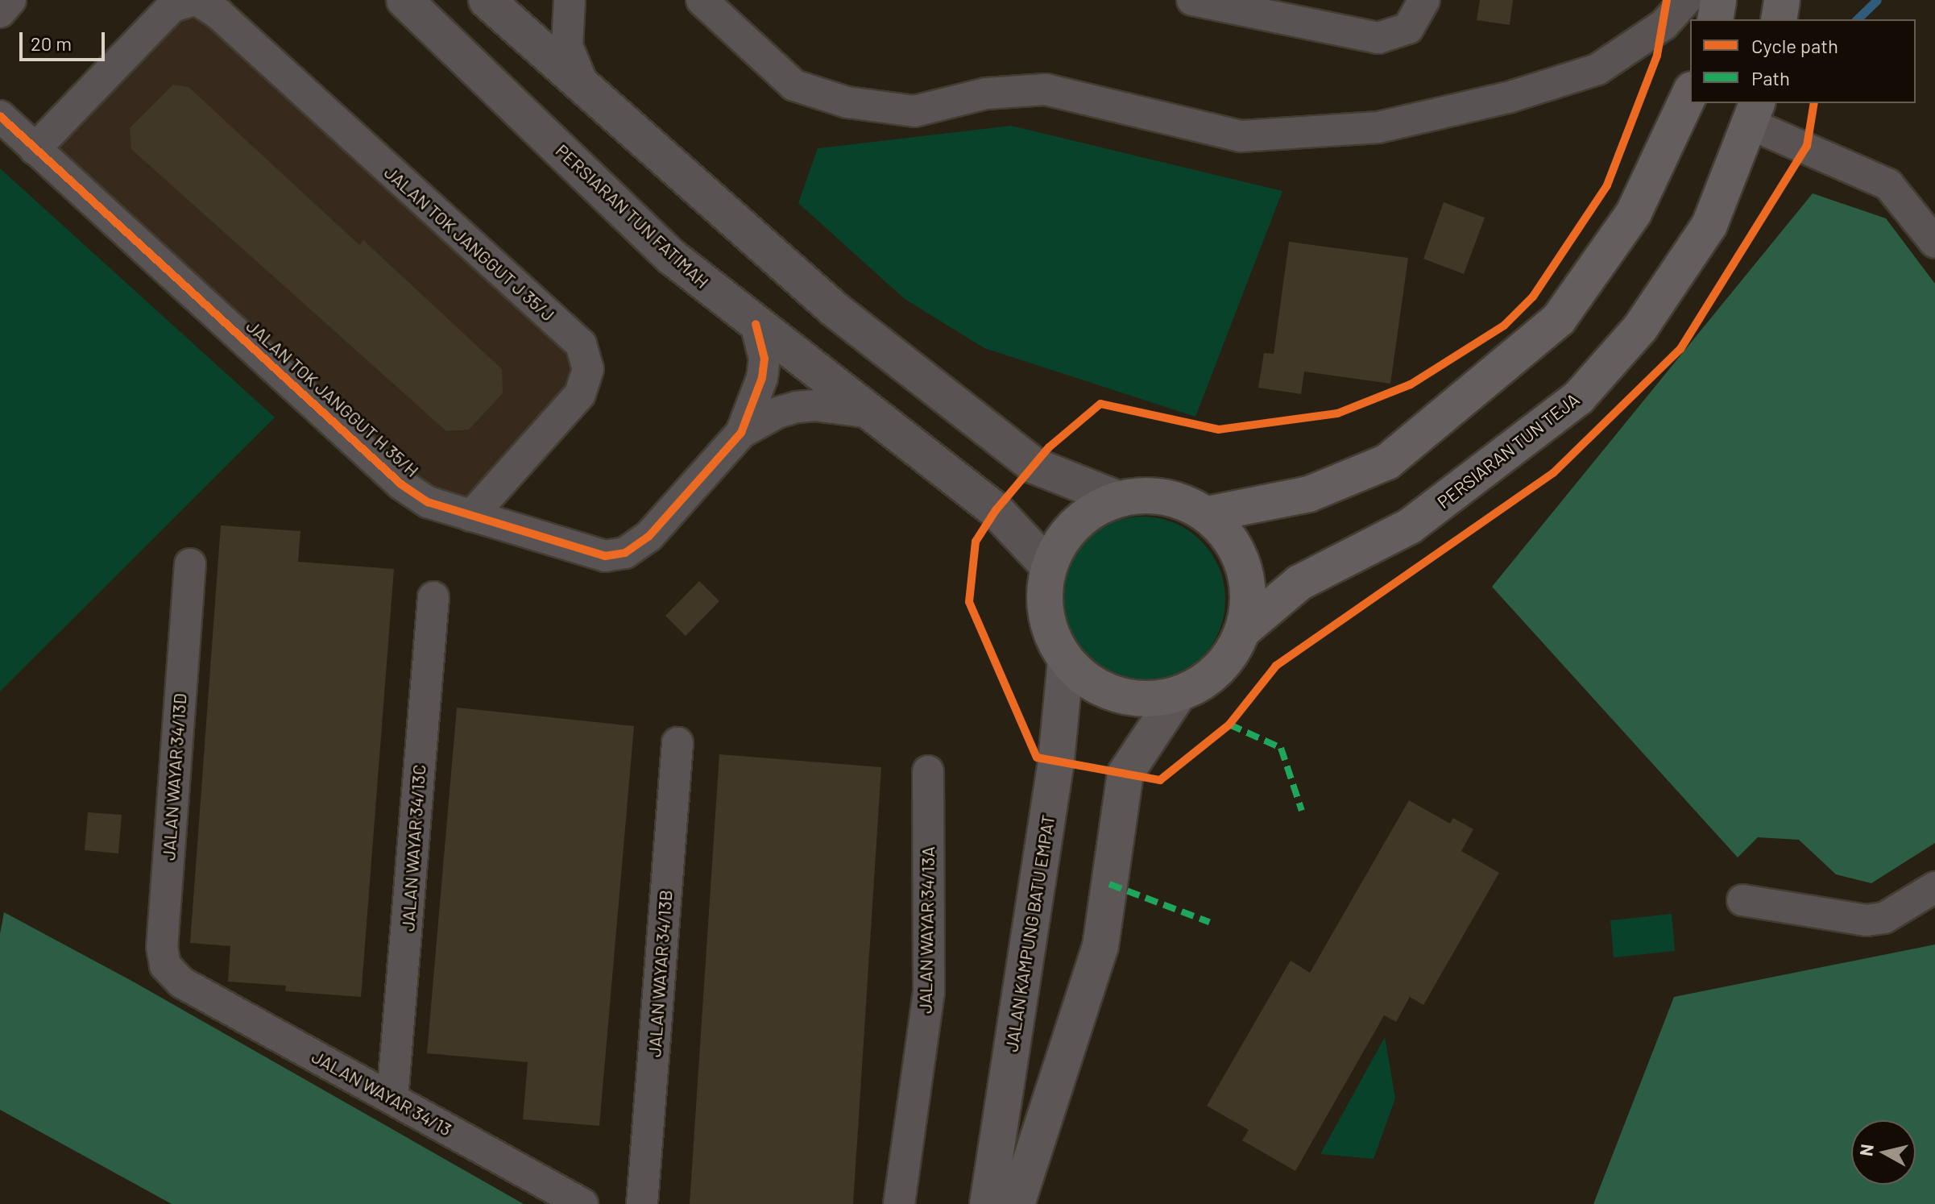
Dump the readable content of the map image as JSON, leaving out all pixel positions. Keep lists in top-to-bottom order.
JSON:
{
  "streets": {
    "main road": ["PERSIARAN TUN TEJA", "JALAN KAMPUNG BATU EMPAT"],
    "street": [
      "PERSIARAN TUN FATIMAH",
      "JALAN TOK JANGGUT J 35/J",
      "JALAN TOK JANGGUT H 35/H",
      "JALAN WAYAR 34/13D",
      "JALAN WAYAR 34/13C",
      "JALAN WAYAR 34/13A",
      "JALAN WAYAR 34/13B",
      "JALAN WAYAR 34/13"
    ]
  },
  "crossings": [
    ["PERSIARAN TUN FATIMAH", "PERSIARAN TUN TEJA"],
    ["PERSIARAN TUN FATIMAH", "JALAN KAMPUNG BATU EMPAT"],
    ["JALAN TOK JANGGUT J 35/J", "JALAN TOK JANGGUT H 35/H"],
    ["PERSIARAN TUN TEJA", "JALAN KAMPUNG BATU EMPAT"],
    ["JALAN WAYAR 34/13D", "JALAN WAYAR 34/13"],
    ["JALAN WAYAR 34/13C", "JALAN WAYAR 34/13"]
  ],
  "legend": ["Cycle path", "Path"],
  "scale_bar": "20 m",
  "north": "left"
}
